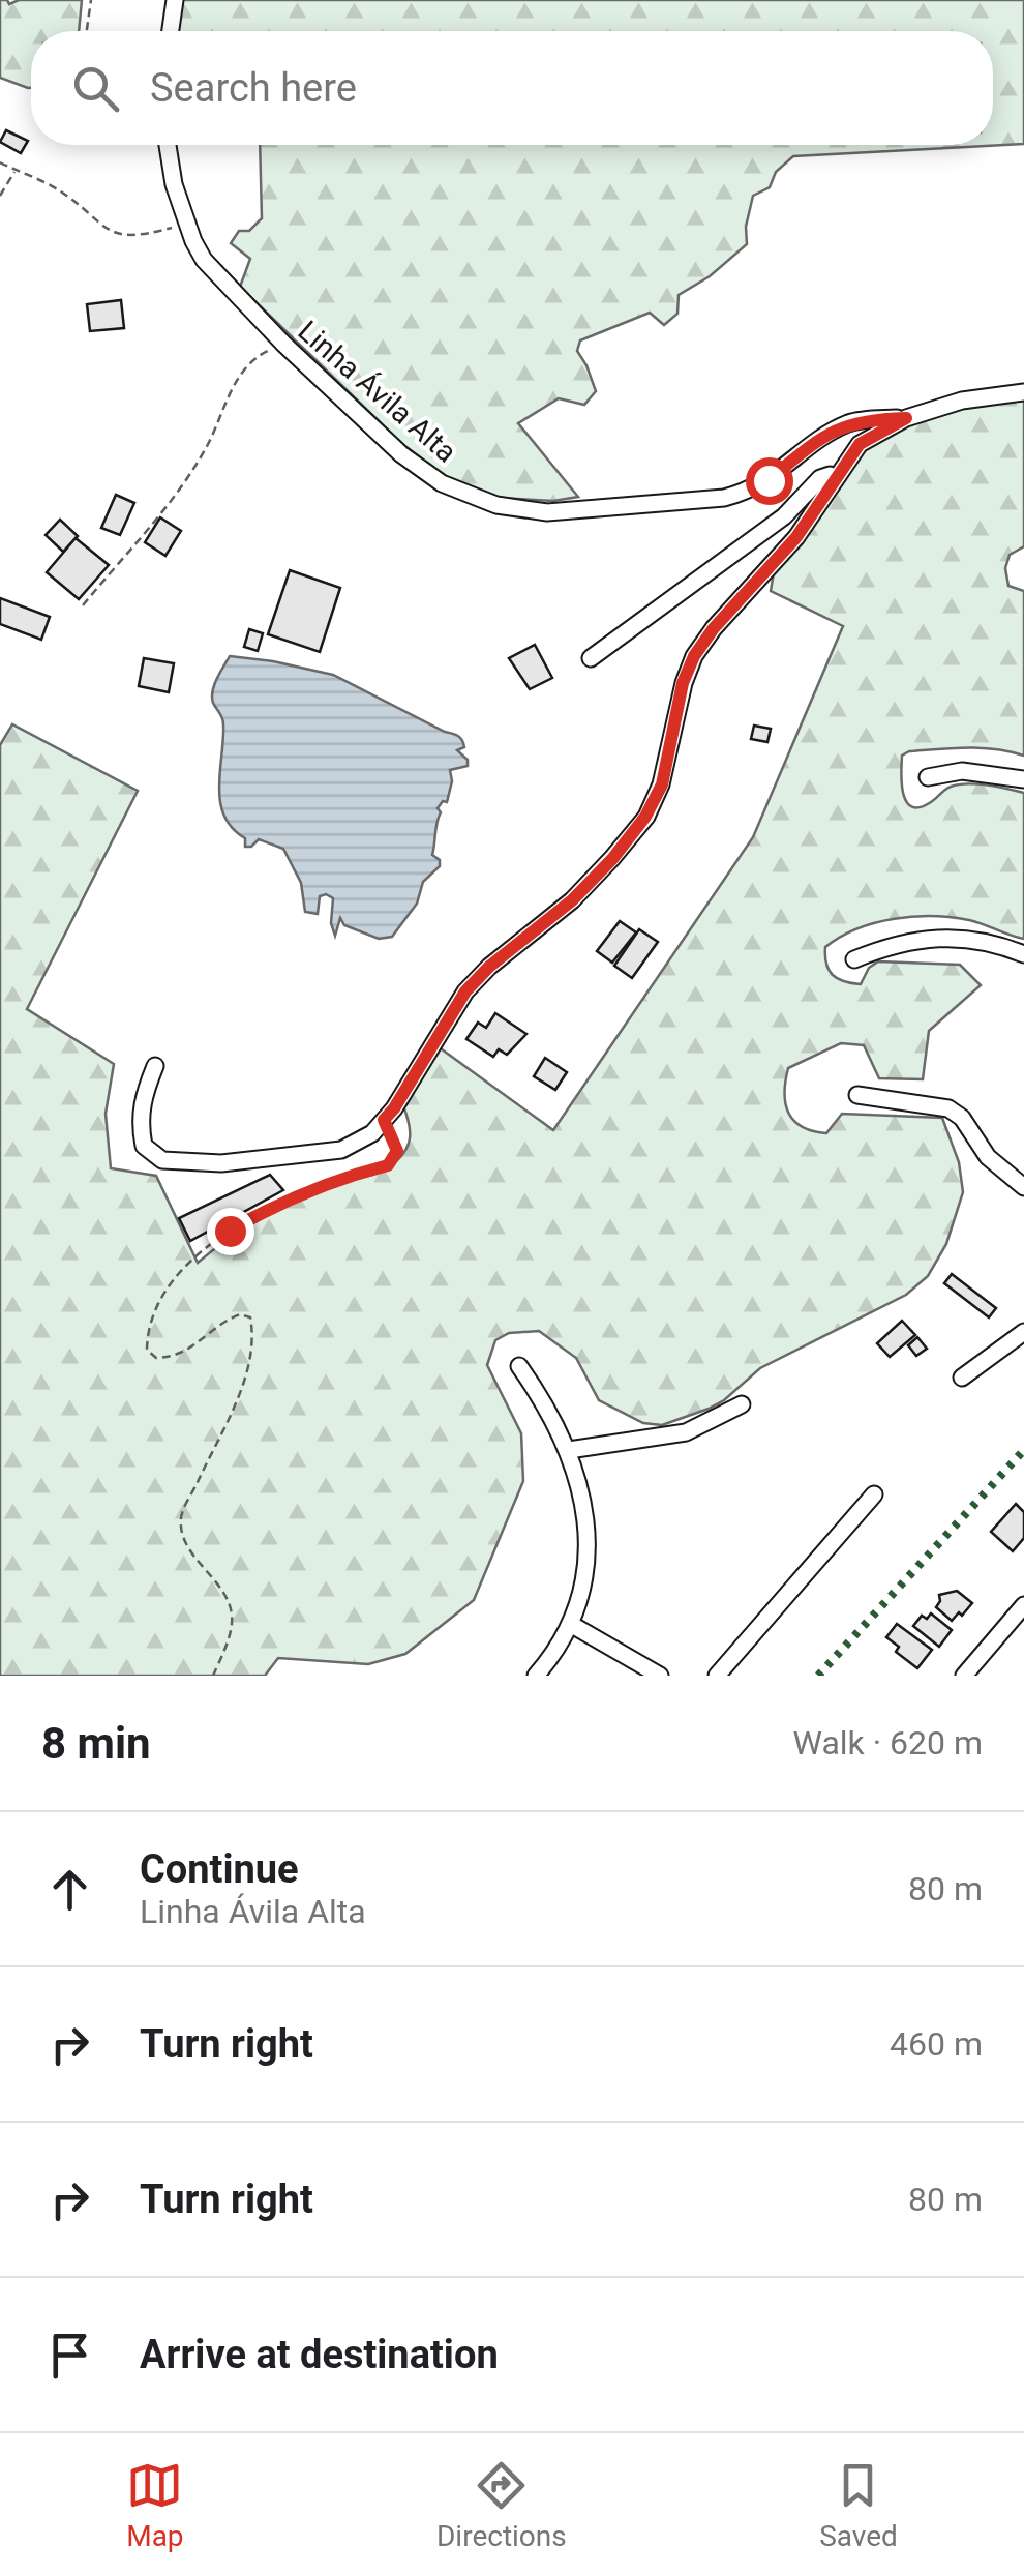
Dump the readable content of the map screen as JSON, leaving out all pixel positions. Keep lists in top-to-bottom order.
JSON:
{
  "streets": {
    "street": ["Linha Ávila Alta"]
  },
  "page": {
    "search": "Search here",
    "heading": ["8 min", "Walk · 620 m"],
    "list": [
      ["Continue", "Linha Ávila Alta", "80 m"],
      ["Turn right", "460 m"],
      ["Turn right", "80 m"],
      "Arrive at destination"
    ],
    "nav": ["Map", "Directions", "Saved"]
  }
}
